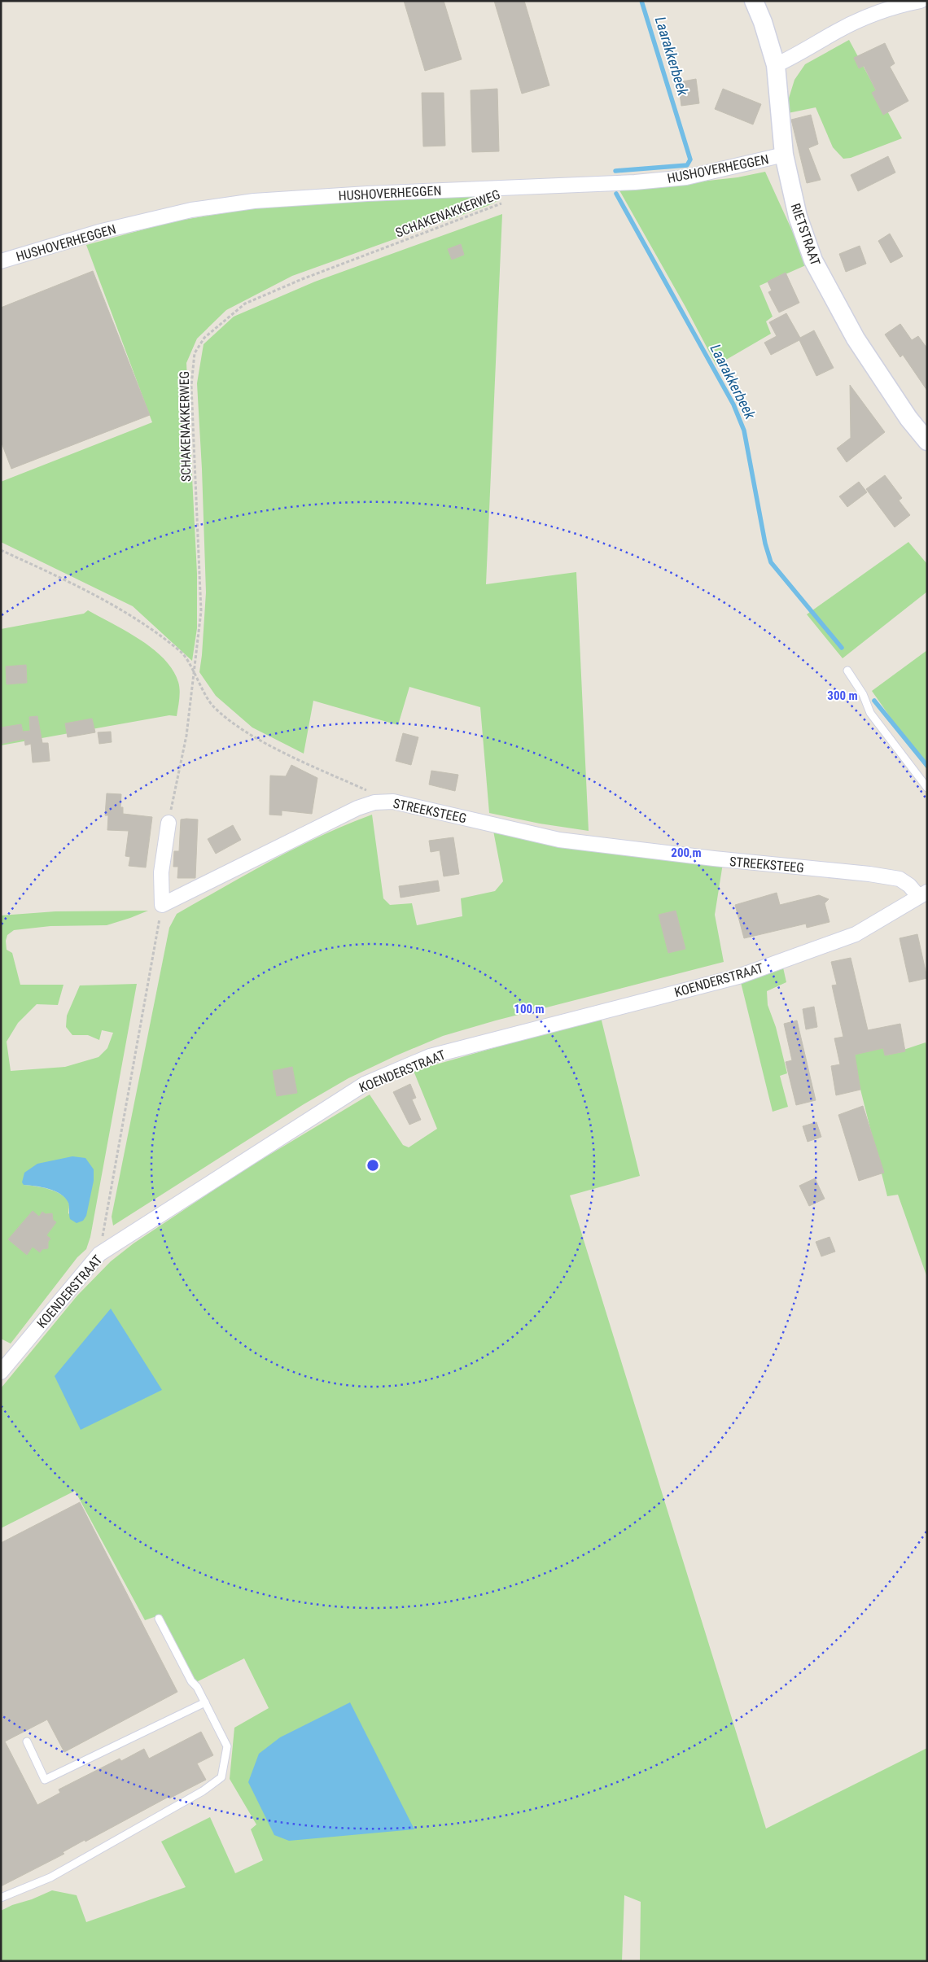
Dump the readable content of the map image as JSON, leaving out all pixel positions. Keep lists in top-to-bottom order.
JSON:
{
  "streets": {
    "street": [
      "HUSHOVERHEGGEN",
      "RIETSTRAAT",
      "STREEKSTEEG",
      "KOENDERSTRAAT"
    ],
    "path": ["SCHAKENAKKERWEG"]
  },
  "crossings": [
    ["HUSHOVERHEGGEN", "SCHAKENAKKERWEG"],
    ["HUSHOVERHEGGEN", "RIETSTRAAT"],
    ["STREEKSTEEG", "KOENDERSTRAAT"]
  ],
  "water": ["Laarakkerbeek"],
  "rings": ["300 m", "200 m", "100 m"]
}
